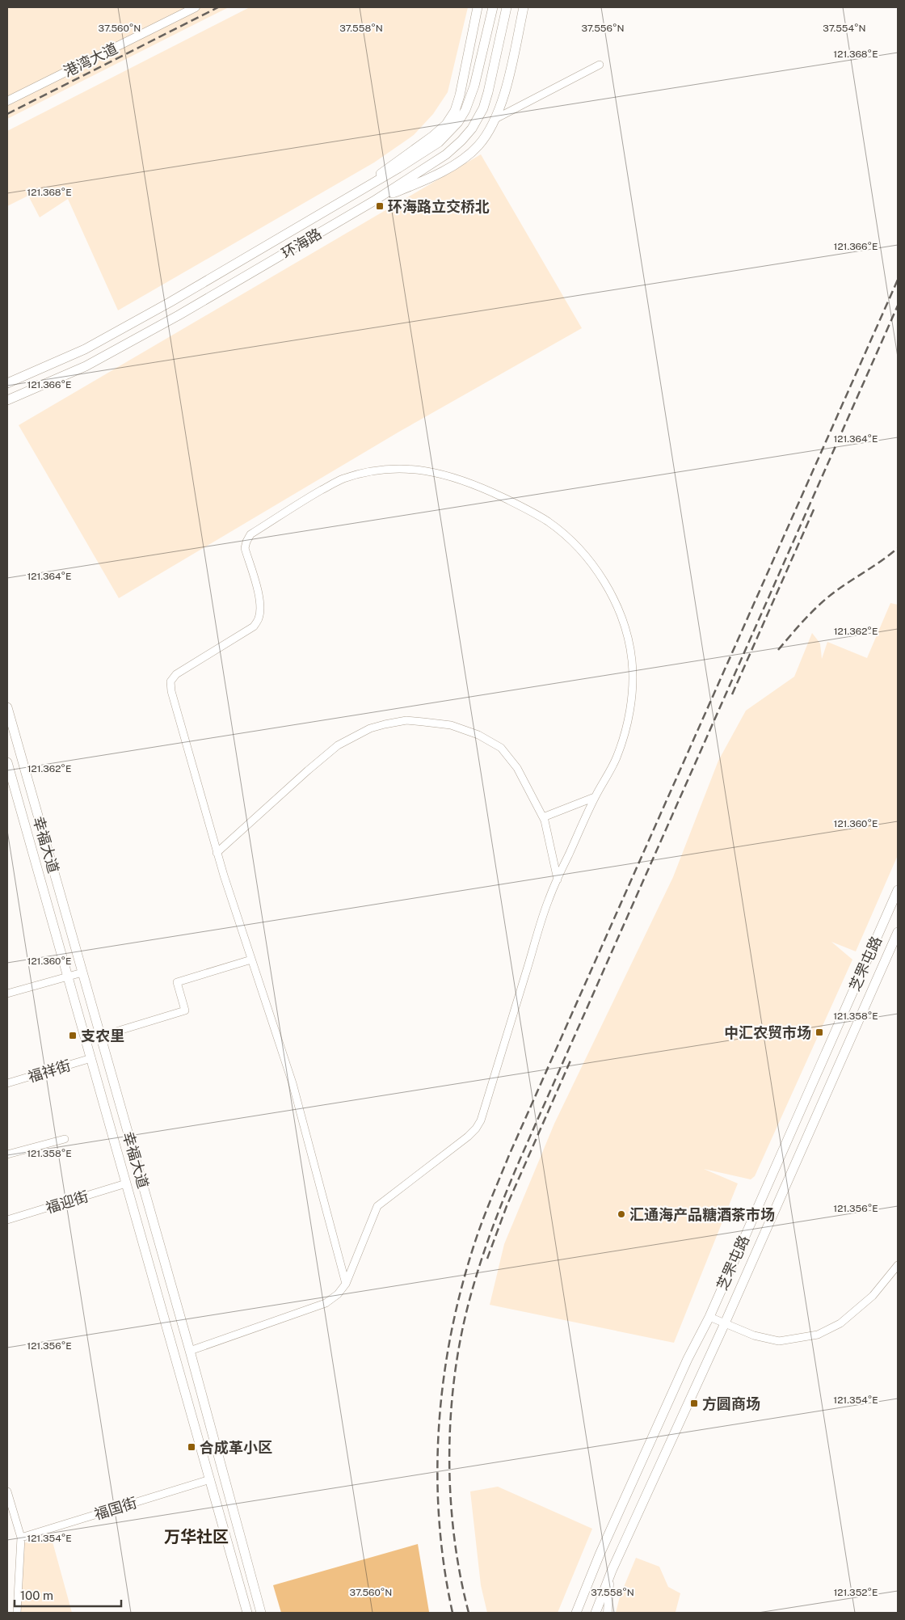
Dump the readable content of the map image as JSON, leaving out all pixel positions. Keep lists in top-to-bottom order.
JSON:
{
  "streets": {
    "main road": ["环海路", "幸福大道", "芝罘屯路"],
    "street": [
      "港湾大道",
      "福祥街",
      "福迎街",
      "福国街"
    ]
  },
  "crossings": [
    ["幸福大道", "福祥街"],
    ["幸福大道", "福迎街"],
    ["幸福大道", "福国街"]
  ],
  "districts": ["万华社区"],
  "places": {
    "transit": [
      "环海路立交桥北",
      "中汇农贸市场",
      "支农里",
      "方圆商场",
      "合成革小区"
    ],
    "other": ["汇通海产品糖酒茶市场"]
  },
  "scale_bar": "100 m",
  "coordinates": [
    "37.560°N",
    "37.558°N",
    "37.556°N",
    "37.554°N",
    "121.368°E",
    "121.366°E",
    "121.364°E",
    "121.362°E",
    "121.360°E",
    "121.358°E",
    "121.356°E",
    "121.354°E",
    "121.352°E"
  ]
}
